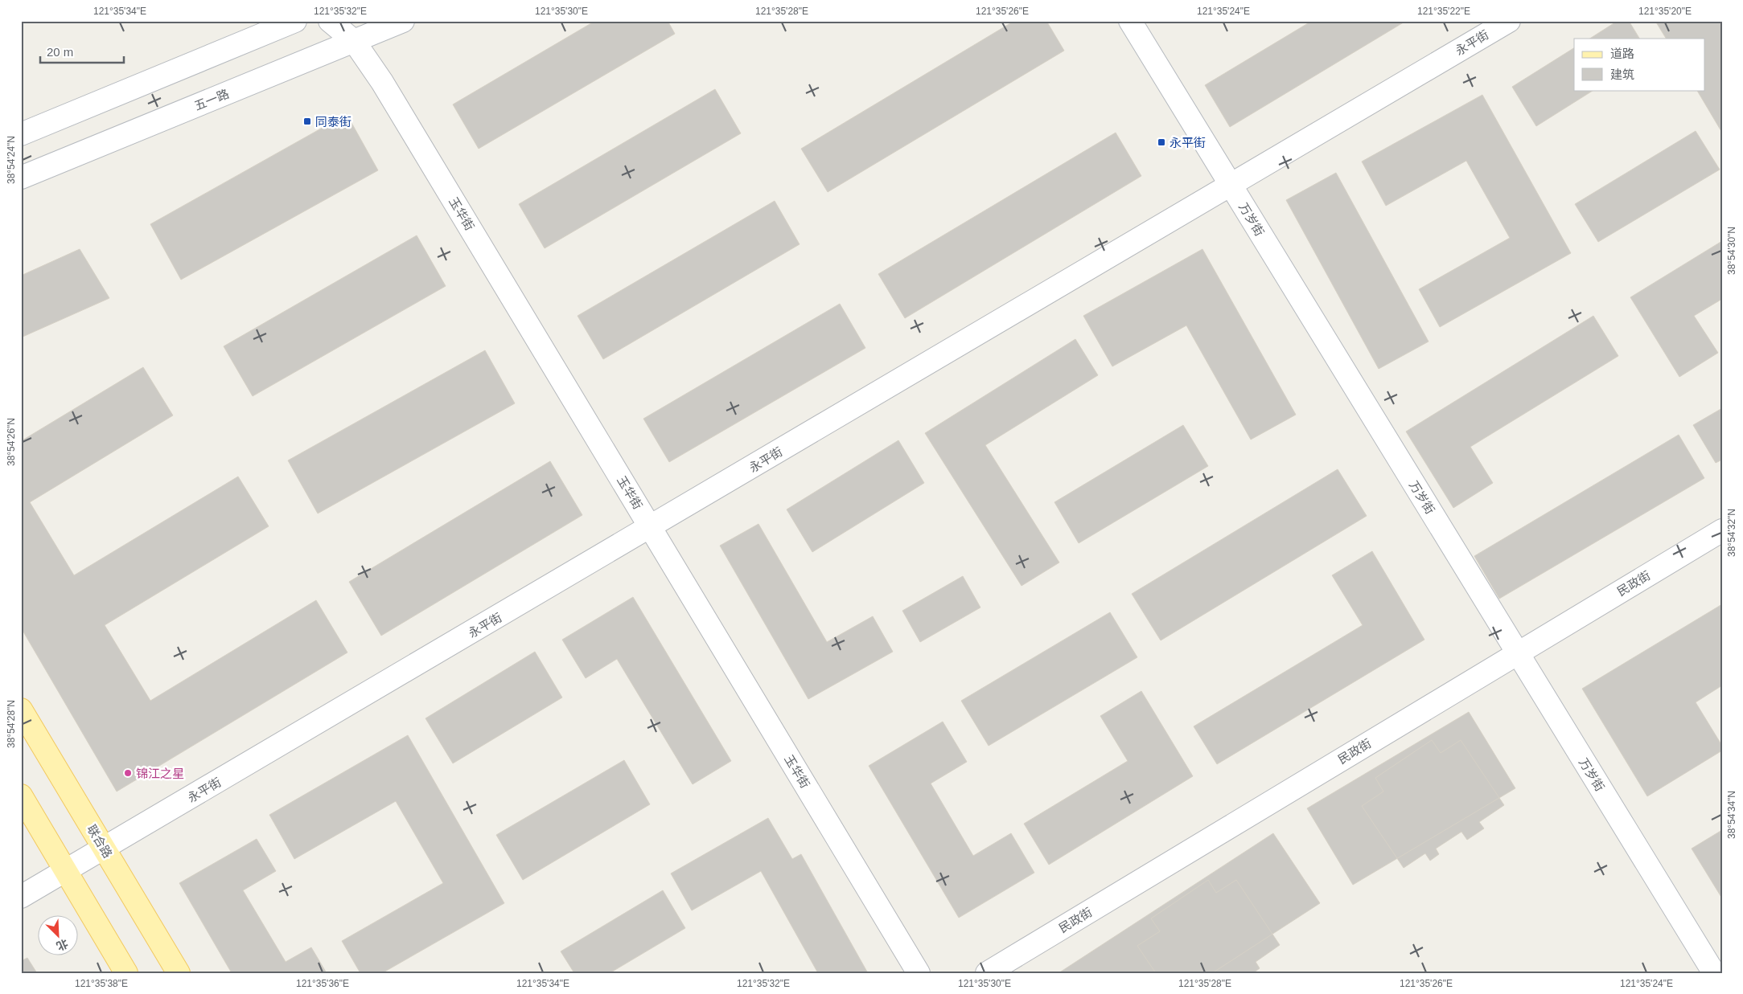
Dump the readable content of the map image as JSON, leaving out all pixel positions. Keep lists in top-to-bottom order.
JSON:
{
  "streets": {
    "main road": ["联合路"],
    "street": [
      "永平街",
      "五一路",
      "玉华街",
      "万岁街",
      "民政街"
    ]
  },
  "crossings": [
    ["永平街", "玉华街"],
    ["永平街", "万岁街"],
    ["永平街", "联合路"],
    ["五一路", "玉华街"],
    ["万岁街", "民政街"]
  ],
  "places": {
    "transit": ["同泰街", "永平街"],
    "other": ["锦江之星"]
  },
  "legend": ["道路", "建筑"],
  "scale_bar": "20 m",
  "north": "bottom right",
  "coordinates": [
    "121°35'34\"E",
    "121°35'32\"E",
    "121°35'30\"E",
    "121°35'28\"E",
    "121°35'26\"E",
    "121°35'24\"E",
    "121°35'22\"E",
    "121°35'20\"E",
    "38°54'24\"N",
    "38°54'30\"N",
    "38°54'26\"N",
    "38°54'32\"N",
    "38°54'28\"N",
    "38°54'34\"N",
    "121°35'38\"E",
    "121°35'36\"E"
  ]
}
